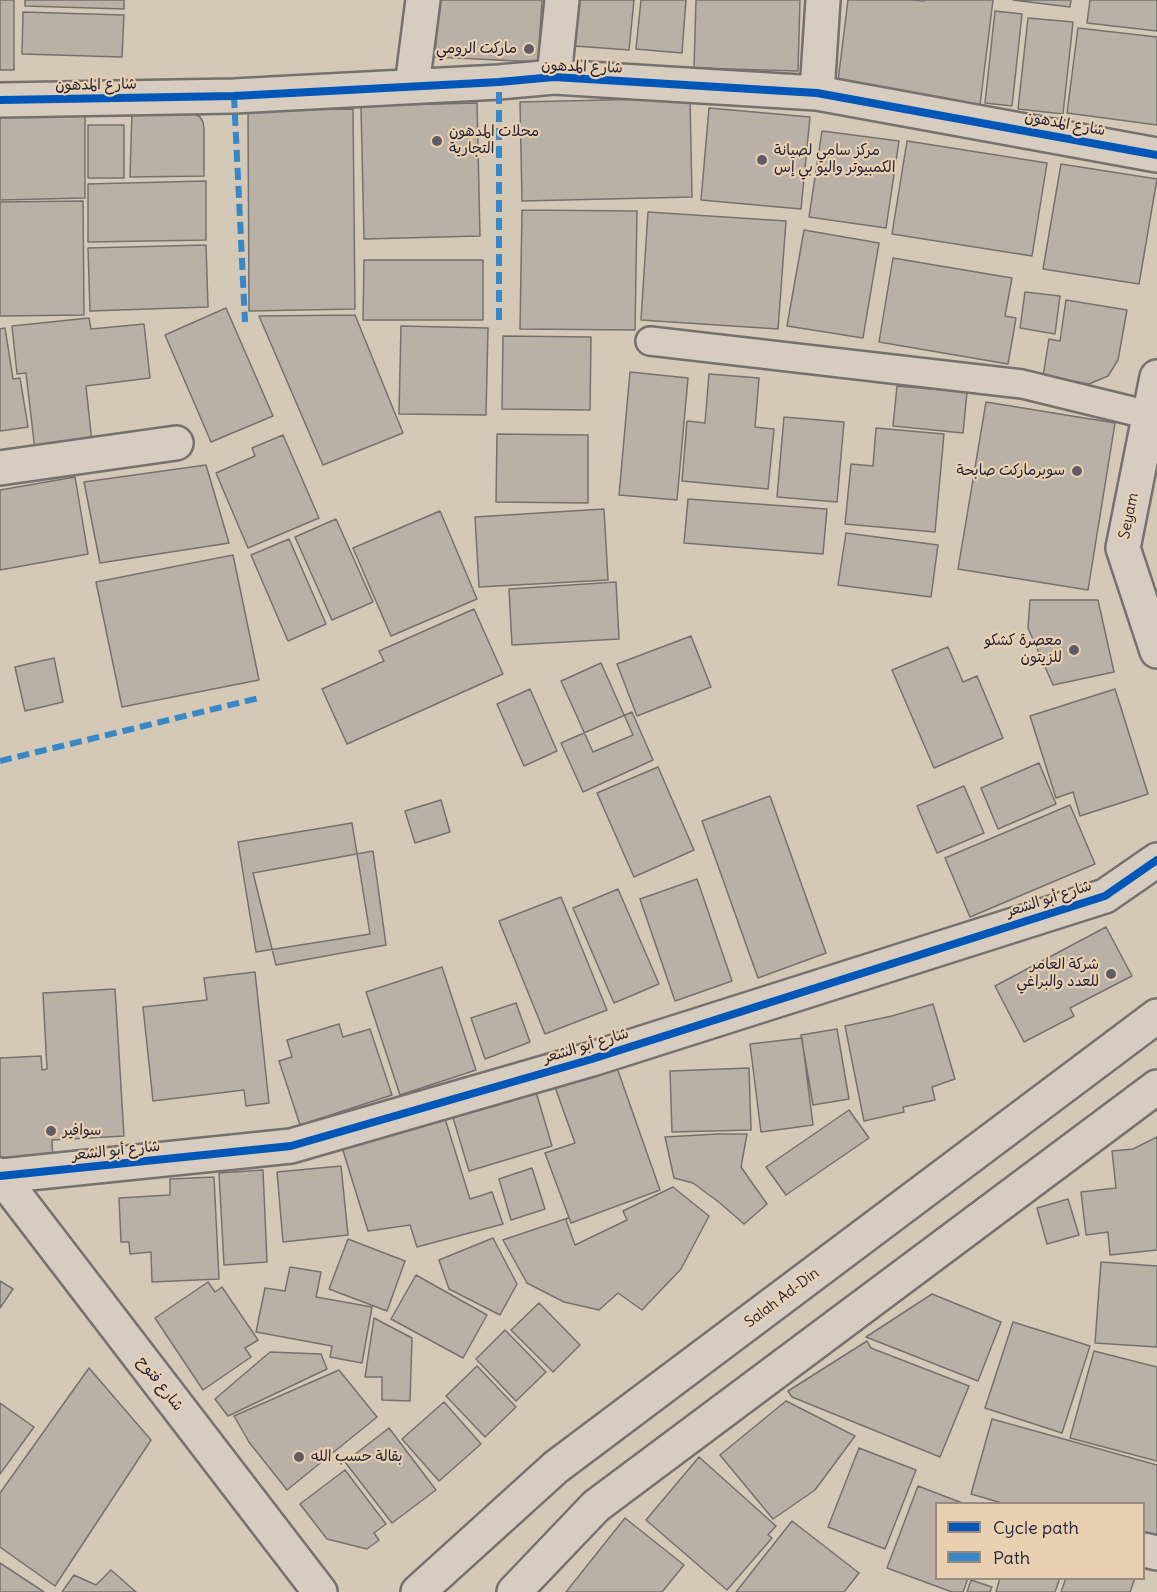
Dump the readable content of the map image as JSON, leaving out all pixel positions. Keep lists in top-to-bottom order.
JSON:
{
  "streets": {
    "main road": [
      "شارع المدهون",
      "Seyam",
      "شارع أبو الشعر",
      "Salah Ad-Din",
      "شارع فتوح"
    ]
  },
  "crossings": [
    ["شارع أبو الشعر", "شارع فتوح"]
  ],
  "places": [
    "ماركت الرومي",
    "محلات المدهون التجارية",
    "مركز سامي لصيانة الكمبيوتر واليو بي إس",
    "سوبرماركت صابحة",
    "معصرة كشكو للزيتون",
    "شركة العامر للعدد والبراغي",
    "سوافير",
    "بقالة حسب الله"
  ],
  "legend": ["Cycle path", "Path"]
}
